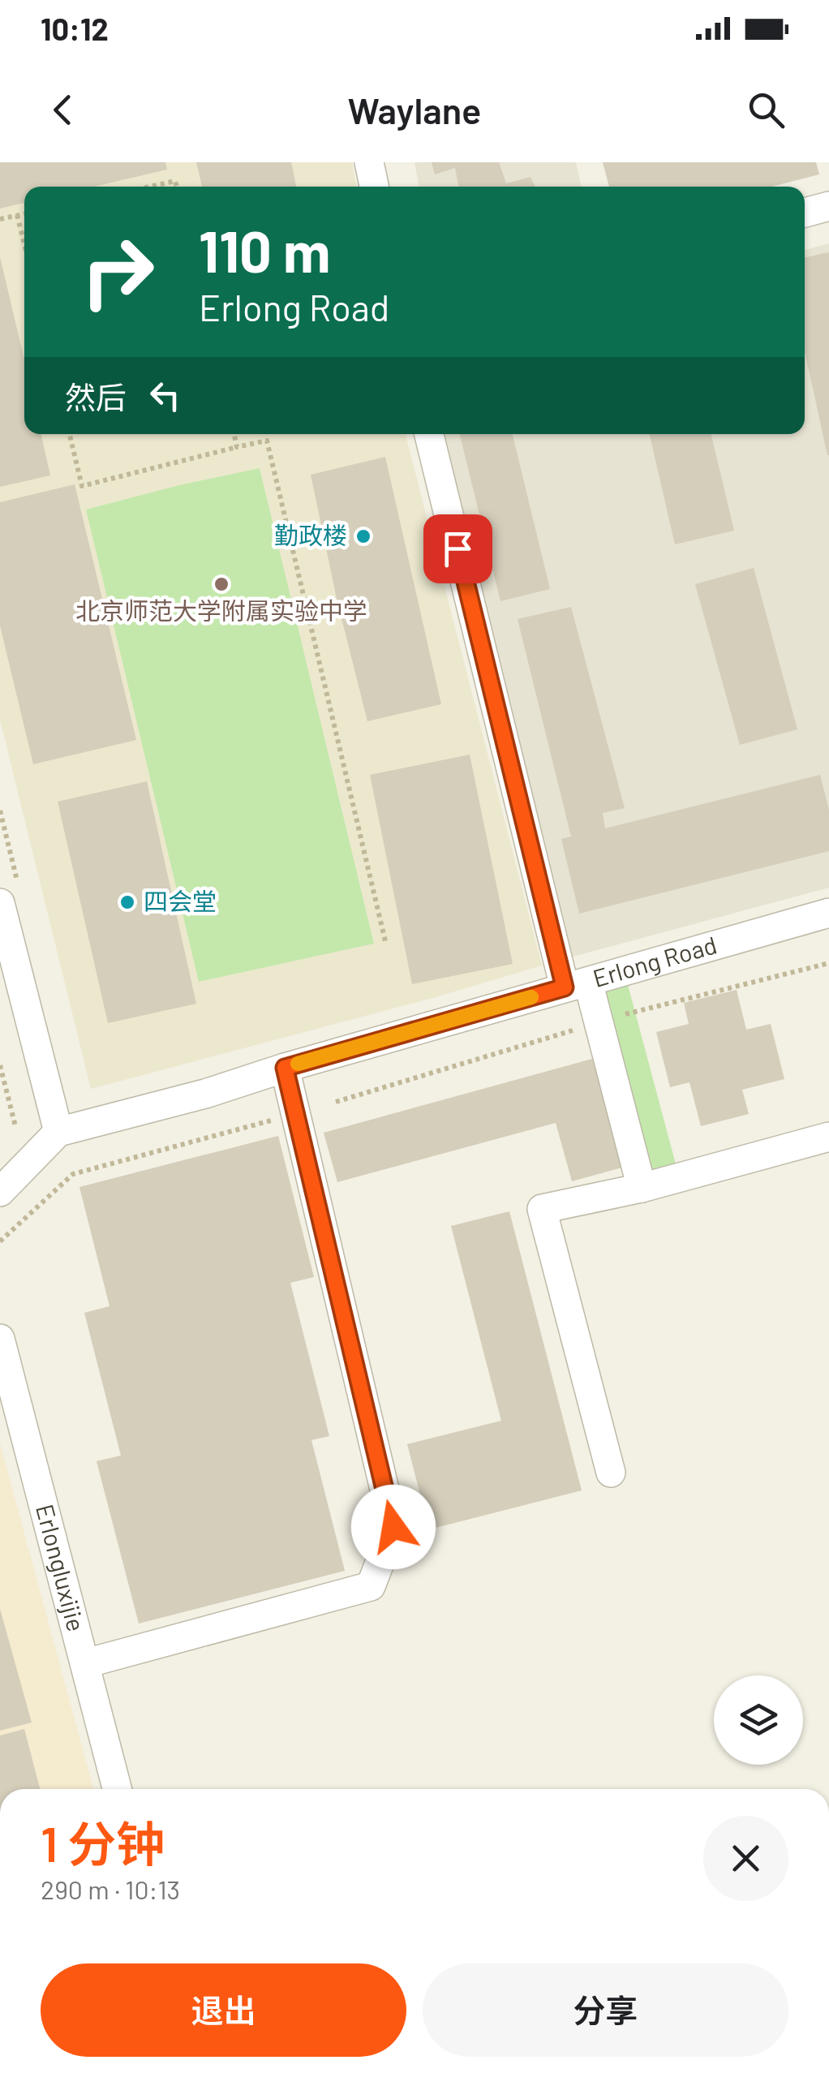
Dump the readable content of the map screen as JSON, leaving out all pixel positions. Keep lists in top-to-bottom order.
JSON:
{
  "streets": {
    "street": ["Erlong Road", "Erlongluxijie"]
  },
  "places": ["勤政楼", "北京师范大学附属实验中学", "四会堂"],
  "page": {
    "status": "10:12",
    "header": "Waylane",
    "turn": ["110 m", "Erlong Road"],
    "then": "然后",
    "heading": ["1 分钟", "290 m · 10:13"],
    "buttons": ["退出", "分享"]
  }
}
